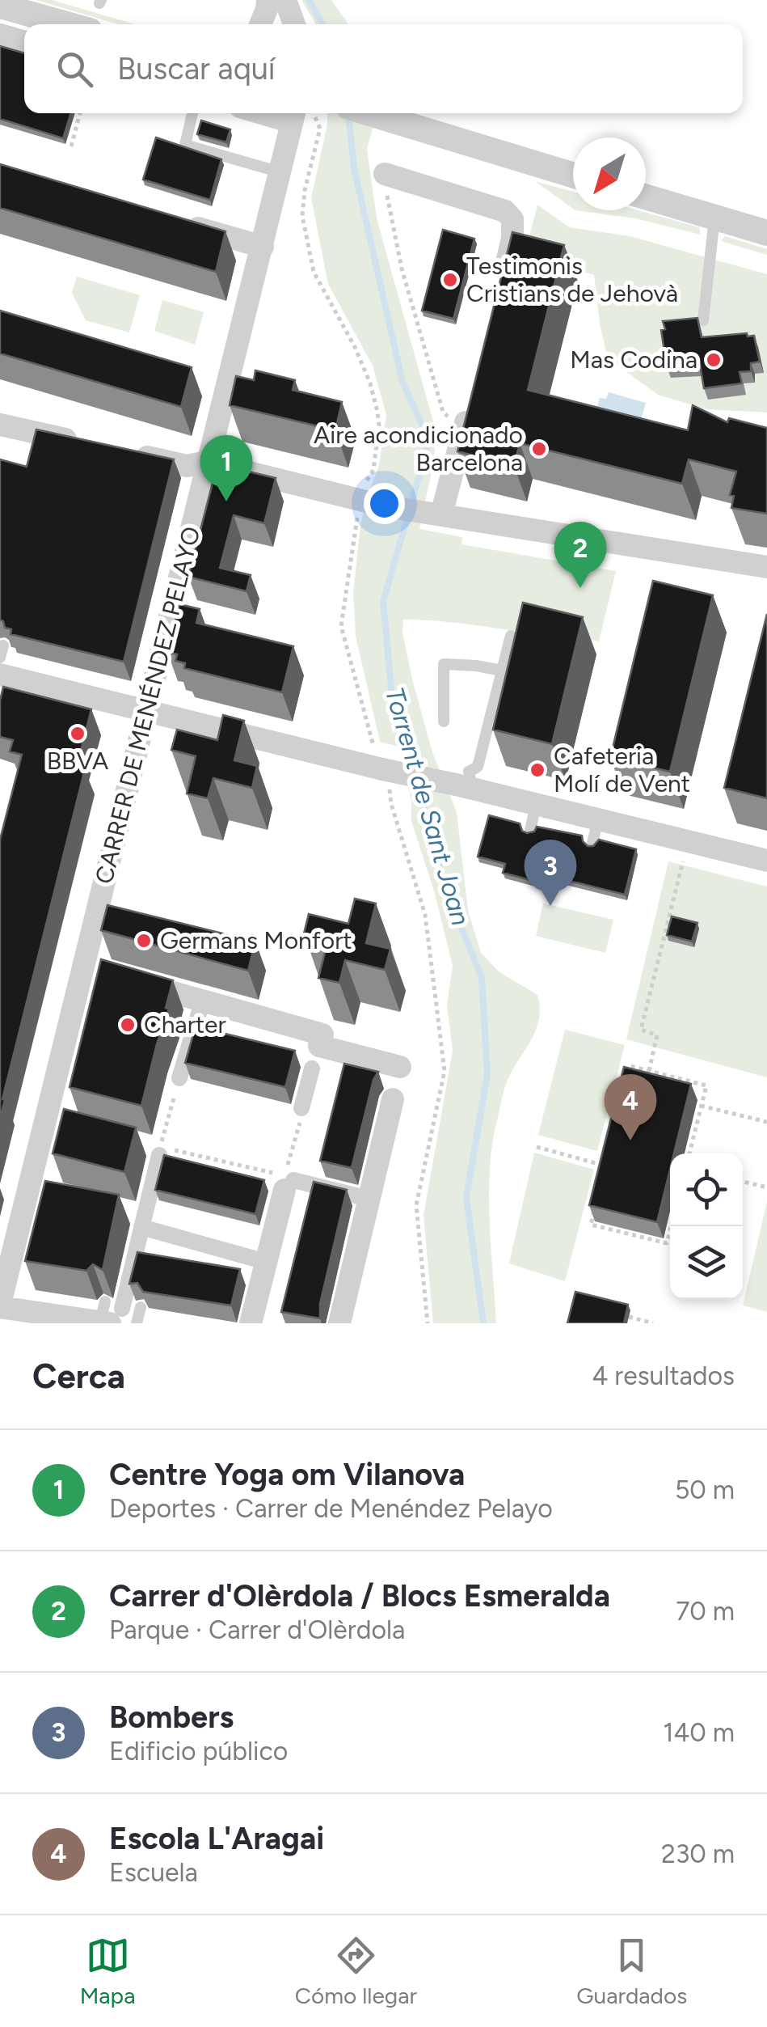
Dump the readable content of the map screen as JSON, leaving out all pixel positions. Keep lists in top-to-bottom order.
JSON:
{
  "streets": {
    "street": ["CARRER DE MENÉNDEZ PELAYO"]
  },
  "water": ["Torrent de Sant Joan"],
  "places": [
    "Testimonis Cristians de Jehovà",
    "Mas Codina",
    "Aire acondicionado Barcelona",
    "BBVA",
    "Cafeteria Molí de Vent",
    "Germans Monfort",
    "Charter"
  ],
  "north": "bottom left",
  "page": {
    "search": "Buscar aquí",
    "pins": [
      "1",
      "2",
      "3",
      "4"
    ],
    "heading": ["Cerca", "4 resultados"],
    "list": [
      {
        "mark": "1",
        "name": "Centre Yoga om Vilanova",
        "note": "Deportes · Carrer de Menéndez Pelayo",
        "value": "50 m"
      },
      {
        "mark": "2",
        "name": "Carrer d'Olèrdola / Blocs Esmeralda",
        "note": "Parque · Carrer d'Olèrdola",
        "value": "70 m"
      },
      {
        "mark": "3",
        "name": "Bombers",
        "note": "Edificio público",
        "value": "140 m"
      },
      {
        "mark": "4",
        "name": "Escola L'Aragai",
        "note": "Escuela",
        "value": "230 m"
      }
    ],
    "nav": ["Mapa", "Cómo llegar", "Guardados"]
  }
}
